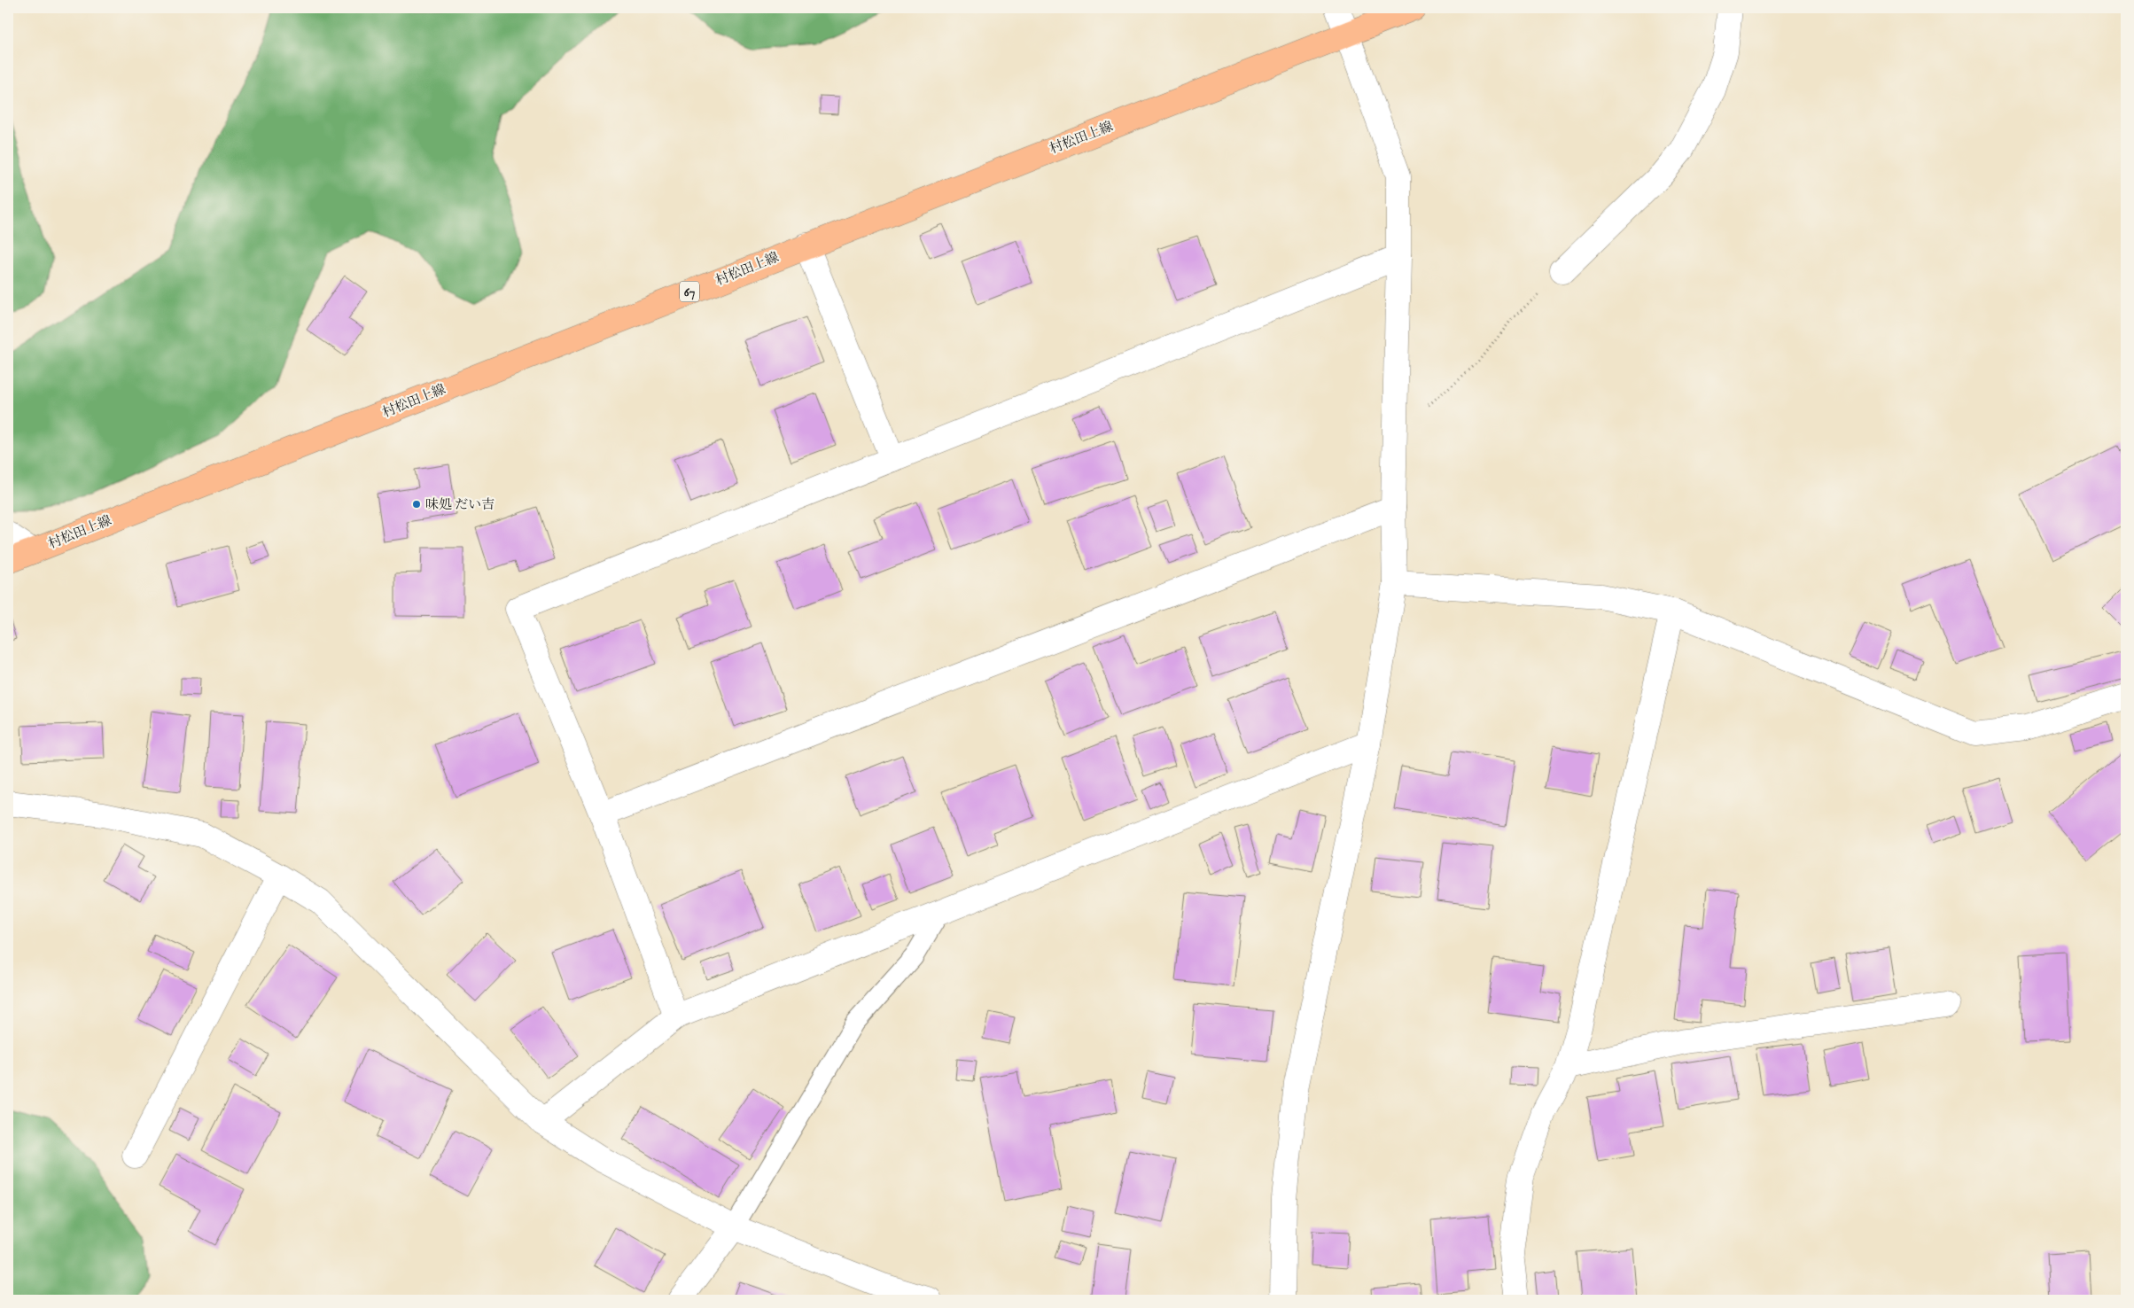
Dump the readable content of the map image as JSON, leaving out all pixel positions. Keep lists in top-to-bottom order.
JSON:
{
  "streets": {
    "main road": ["村松田上線", "67"]
  },
  "places": ["味処 だい吉"]
}
